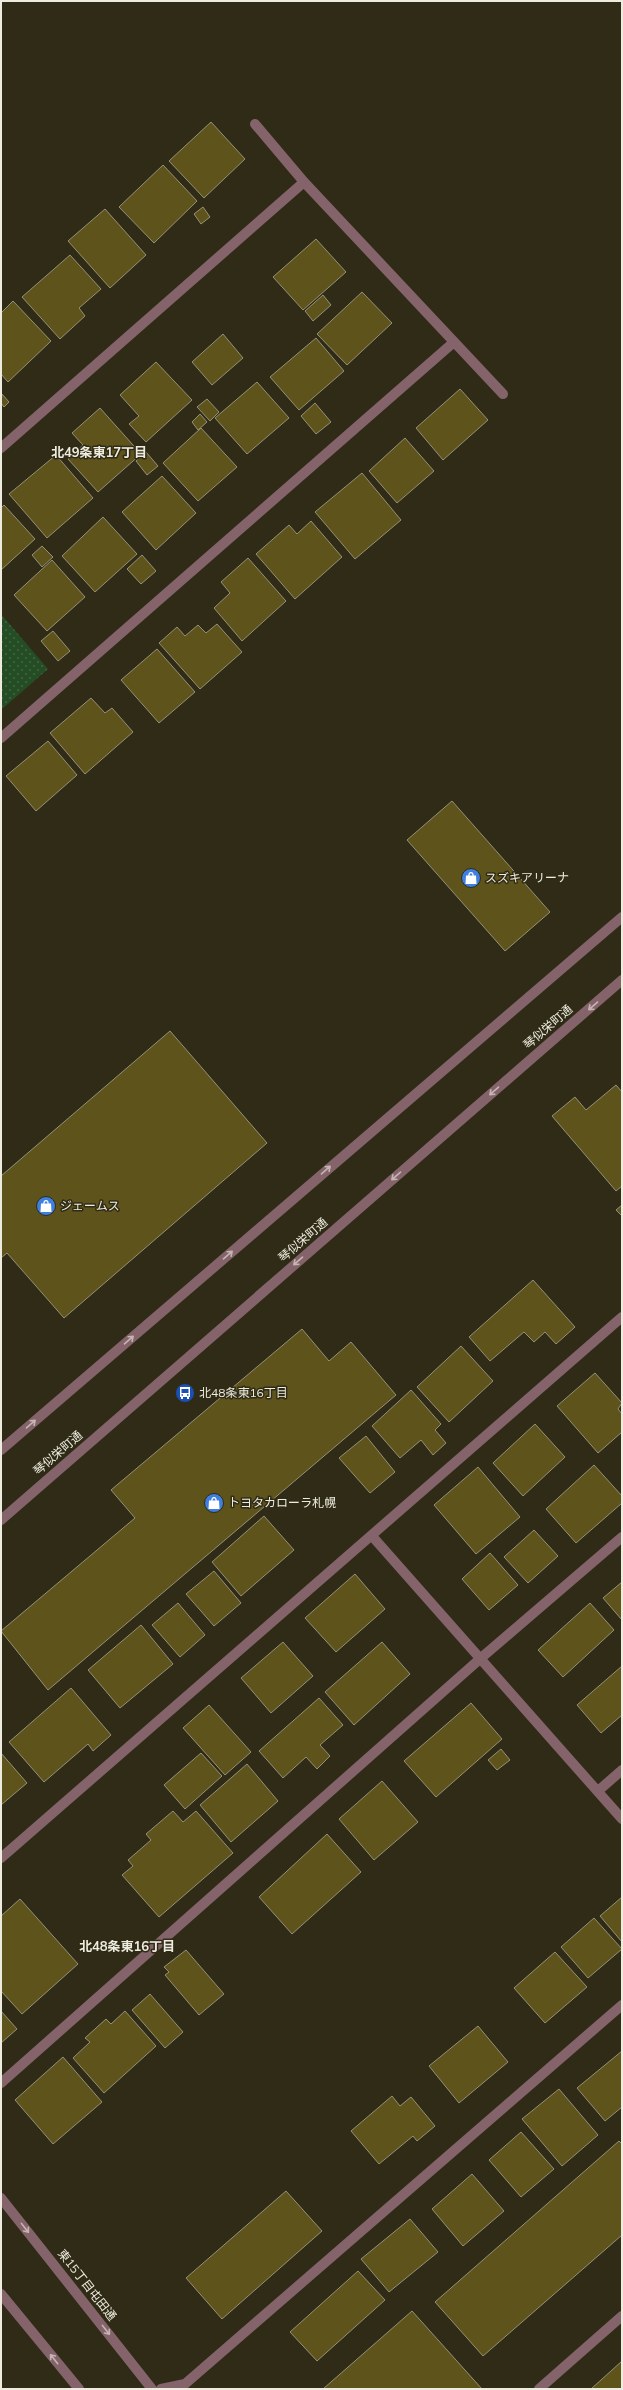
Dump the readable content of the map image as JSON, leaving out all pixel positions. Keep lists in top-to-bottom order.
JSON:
{
  "streets": {
    "street": ["琴似栄町通", "東15丁目屯田通"]
  },
  "districts": ["北49条東17丁目", "北48条東16丁目"],
  "places": {
    "shop": ["スズキアリーナ", "ジェームス", "トヨタカローラ札幌"],
    "bus stop": ["北48条東16丁目"]
  }
}
